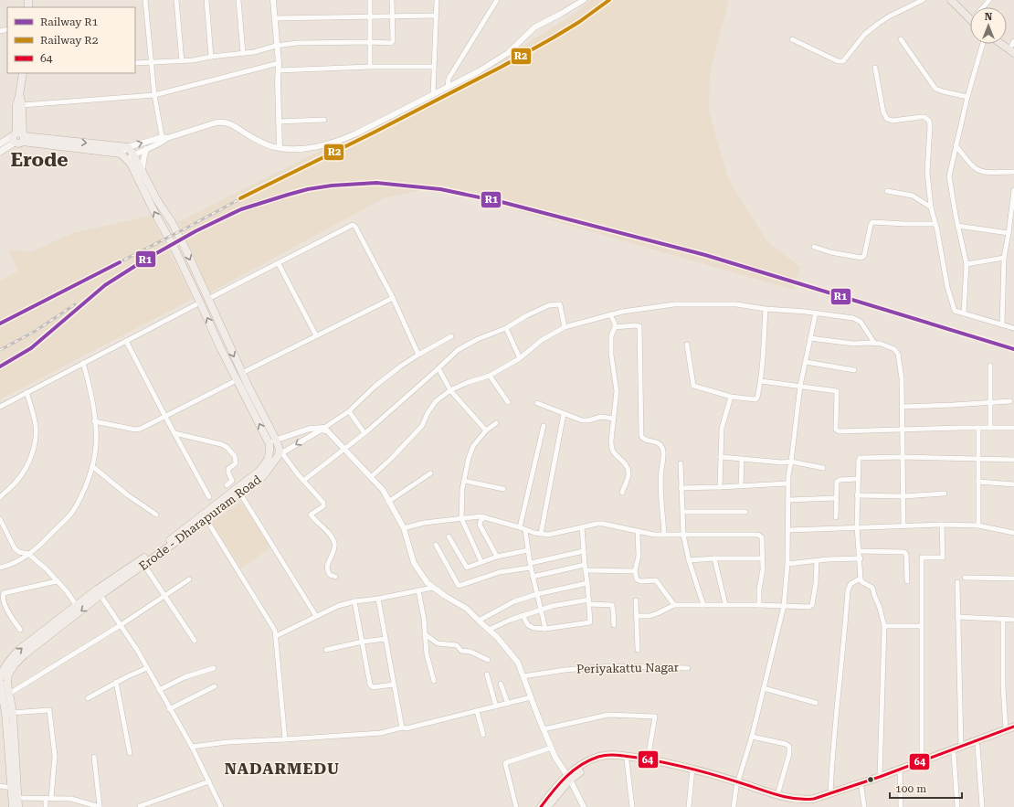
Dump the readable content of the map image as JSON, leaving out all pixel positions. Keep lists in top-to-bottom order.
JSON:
{
  "streets": {
    "main road": ["Erode - Dharapuram Road"],
    "street": ["Periyakattu Nagar"]
  },
  "districts": ["Erode", "NADARMEDU"],
  "lines": ["rail line R2", "rail line R1", "transit line 64"],
  "legend": ["Railway R1", "Railway R2", "64"],
  "scale_bar": "100 m",
  "north": "top"
}
